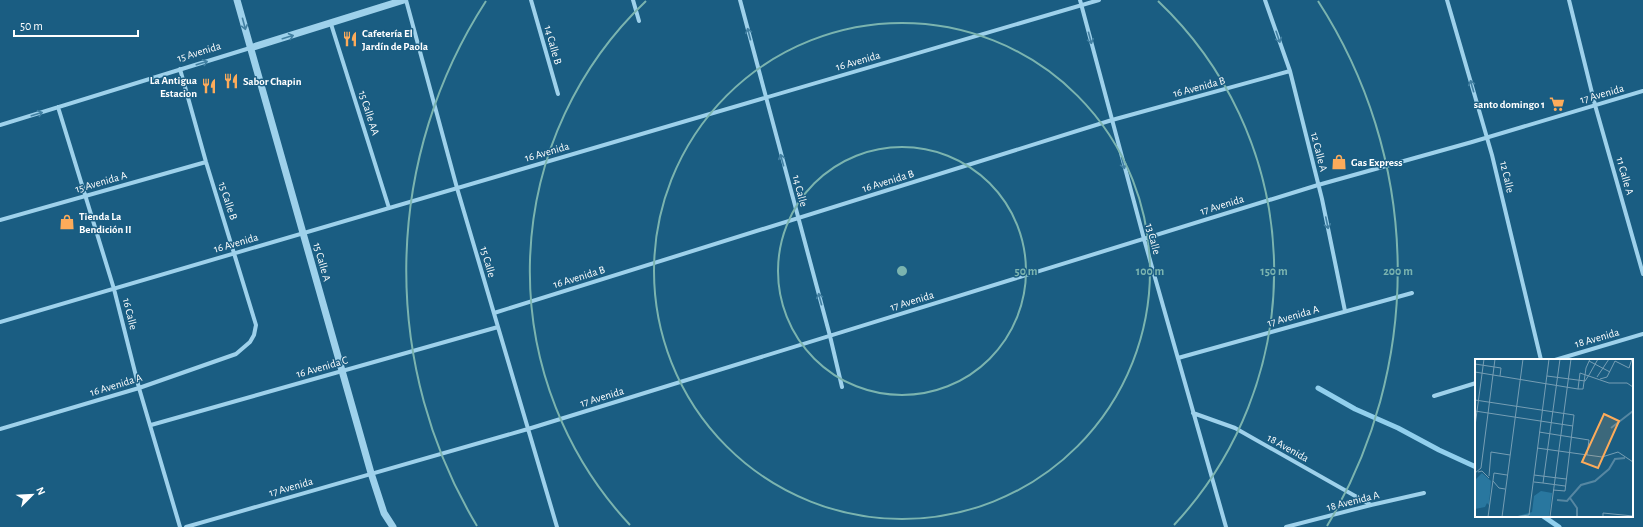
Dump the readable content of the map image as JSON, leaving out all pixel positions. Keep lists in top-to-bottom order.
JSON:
{
  "streets": {
    "street": [
      "14 Calle B",
      "15 Avenida",
      "16 Avenida",
      "16 Avenida B",
      "17 Avenida",
      "15 Calle AA",
      "12 Calle A",
      "11 Calle A",
      "12 Calle",
      "15 Avenida A",
      "14 Calle",
      "15 Calle B",
      "13 Calle",
      "15 Calle A",
      "15 Calle",
      "16 Calle",
      "17 Avenida A",
      "18 Avenida",
      "16 Avenida C",
      "16 Avenida A",
      "18 Avenida A"
    ]
  },
  "crossings": [
    ["15 Avenida", "15 Calle AA"],
    ["15 Avenida", "15 Calle B"],
    ["15 Avenida", "15 Calle A"],
    ["15 Avenida", "15 Calle"],
    ["15 Avenida", "16 Calle"],
    ["16 Avenida", "15 Calle AA"],
    ["16 Avenida", "14 Calle"],
    ["16 Avenida", "15 Calle B"],
    ["16 Avenida", "13 Calle"],
    ["16 Avenida", "15 Calle A"],
    ["16 Avenida", "15 Calle"],
    ["16 Avenida", "16 Calle"],
    ["16 Avenida B", "12 Calle A"],
    ["16 Avenida B", "14 Calle"],
    ["16 Avenida B", "13 Calle"],
    ["16 Avenida B", "15 Calle"],
    ["17 Avenida", "12 Calle A"],
    ["17 Avenida", "11 Calle A"],
    ["17 Avenida", "12 Calle"],
    ["17 Avenida", "14 Calle"],
    ["17 Avenida", "13 Calle"],
    ["17 Avenida", "15 Calle A"],
    ["17 Avenida", "15 Calle"],
    ["12 Calle A", "17 Avenida A"],
    ["15 Avenida A", "15 Calle B"],
    ["15 Avenida A", "16 Calle"],
    ["15 Calle B", "16 Avenida A"],
    ["13 Calle", "17 Avenida A"],
    ["13 Calle", "18 Avenida"],
    ["15 Calle A", "16 Avenida C"],
    ["15 Calle", "16 Avenida C"],
    ["16 Calle", "16 Avenida C"],
    ["16 Calle", "16 Avenida A"],
    ["18 Avenida", "18 Avenida A"]
  ],
  "one_way": [
    "15 Avenida",
    "12 Calle A",
    "12 Calle",
    "14 Calle",
    "13 Calle"
  ],
  "places": {
    "restaurant": ["Cafetería El Jardín de Paola", "Sabor Chapin", "La Antigua Estacion"],
    "supermarket": ["santo domingo 1"],
    "shop": ["Gas Express", "Tienda La Bendición II"]
  },
  "scale_bar": "50 m",
  "north": "top right",
  "rings": [
    "50 m",
    "100 m",
    "150 m",
    "200 m"
  ]
}
